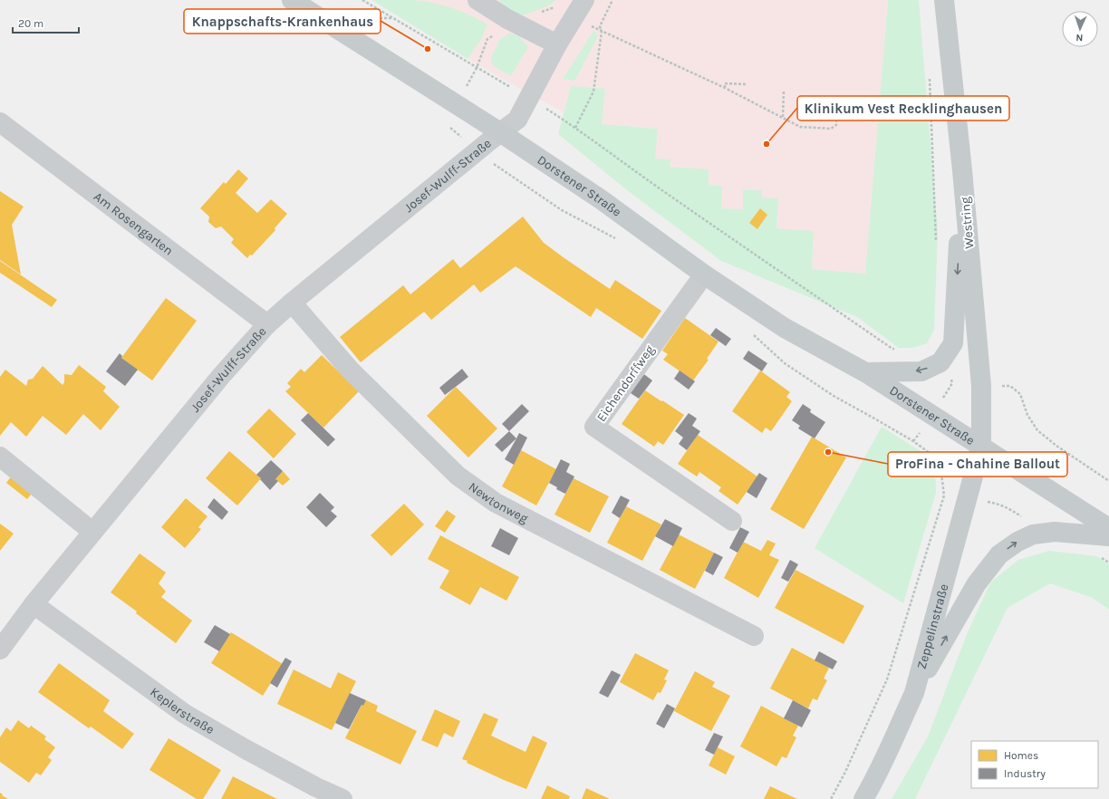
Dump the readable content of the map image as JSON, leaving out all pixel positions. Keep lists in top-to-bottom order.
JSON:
{
  "streets": {
    "main road": ["Dorstener Straße", "Westring", "Zeppelinstraße"],
    "street": [
      "Josef-Wulff-Straße",
      "Am Rosengarten",
      "Eichendorffweg",
      "Newtonweg",
      "Keplerstraße"
    ]
  },
  "crossings": [
    ["Josef-Wulff-Straße", "Dorstener Straße"],
    ["Josef-Wulff-Straße", "Am Rosengarten"],
    ["Josef-Wulff-Straße", "Newtonweg"],
    ["Josef-Wulff-Straße", "Keplerstraße"],
    ["Dorstener Straße", "Westring"],
    ["Dorstener Straße", "Eichendorffweg"],
    ["Dorstener Straße", "Zeppelinstraße"],
    ["Westring", "Zeppelinstraße"]
  ],
  "places": ["Knappschafts-Krankenhaus", "Klinikum Vest Recklinghausen", "ProFina - Chahine Ballout"],
  "legend": ["Homes", "Industry"],
  "scale_bar": "20 m",
  "north": "bottom"
}
